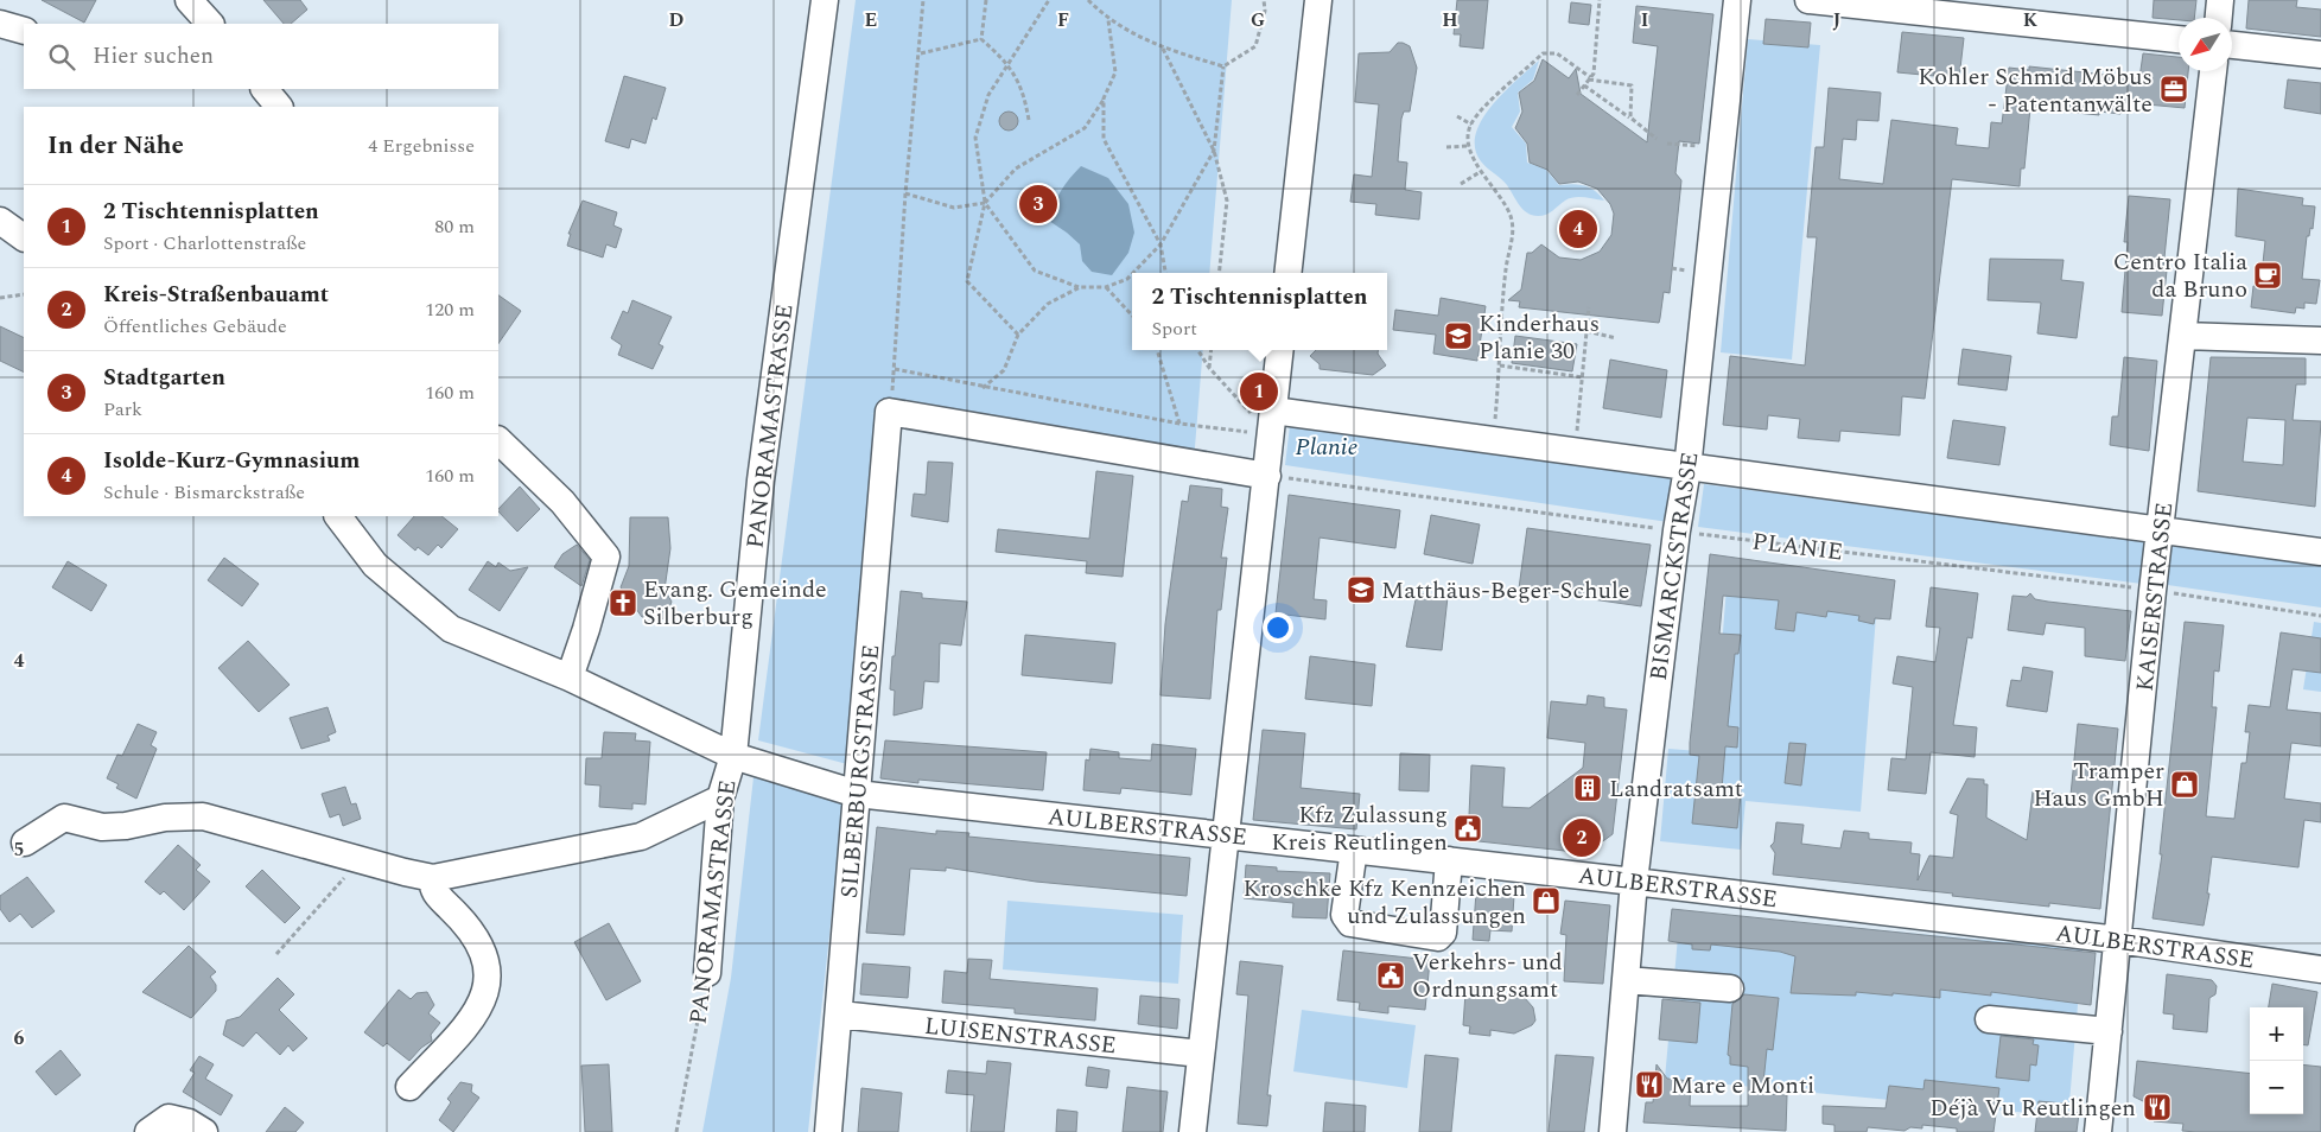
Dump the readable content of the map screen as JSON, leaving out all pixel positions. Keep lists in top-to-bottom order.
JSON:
{
  "streets": {
    "street": [
      "PANORAMASTRASSE",
      "BISMARCKSTRASSE",
      "KAISERSTRASSE",
      "SILBERBURGSTRASSE",
      "AULBERSTRASSE",
      "LUISENSTRASSE"
    ],
    "path": ["PLANIE"]
  },
  "crossings": [
    ["PANORAMASTRASSE", "AULBERSTRASSE"],
    ["PLANIE", "BISMARCKSTRASSE"],
    ["PLANIE", "KAISERSTRASSE"],
    ["BISMARCKSTRASSE", "AULBERSTRASSE"],
    ["KAISERSTRASSE", "AULBERSTRASSE"],
    ["SILBERBURGSTRASSE", "AULBERSTRASSE"],
    ["SILBERBURGSTRASSE", "LUISENSTRASSE"]
  ],
  "parks": ["Planie"],
  "places": {
    "office": ["Kohler Schmid Möbus - Patentanwälte"],
    "cafe": ["Centro Italia da Bruno"],
    "school or university": ["Kinderhaus Planie 30", "Matthäus-Beger-Schule"],
    "church": ["Evang. Gemeinde Silberburg"],
    "shop": ["Tramper Haus GmbH", "Kroschke Kfz Kennzeichen und Zulassungen"],
    "building": ["Landratsamt"],
    "public building": ["Kfz Zulassung Kreis Reutlingen", "Verkehrs- und Ordnungsamt"],
    "restaurant": ["Mare e Monti", "Déjà Vu Reutlingen"]
  },
  "north": "bottom left",
  "page": {
    "search": "Hier suchen",
    "heading": ["In der Nähe", "4 Ergebnisse"],
    "pins": [
      "3",
      "4",
      "1",
      "2"
    ],
    "list": [
      {
        "mark": "1",
        "name": "2 Tischtennisplatten",
        "note": "Sport · Charlottenstraße",
        "value": "80 m"
      },
      {
        "mark": "2",
        "name": "Kreis-Straßenbauamt",
        "note": "Öffentliches Gebäude",
        "value": "120 m"
      },
      {
        "mark": "3",
        "name": "Stadtgarten",
        "note": "Park",
        "value": "160 m"
      },
      {
        "mark": "4",
        "name": "Isolde-Kurz-Gymnasium",
        "note": "Schule · Bismarckstraße",
        "value": "160 m"
      }
    ],
    "popup": ["2 Tischtennisplatten", "Sport"],
    "map_buttons": ["+", "−"]
  },
  "grid": {
    "columns": [
      "D",
      "E",
      "F",
      "G",
      "H",
      "I",
      "J",
      "K"
    ],
    "rows": ["4", "5", "6"]
  }
}
